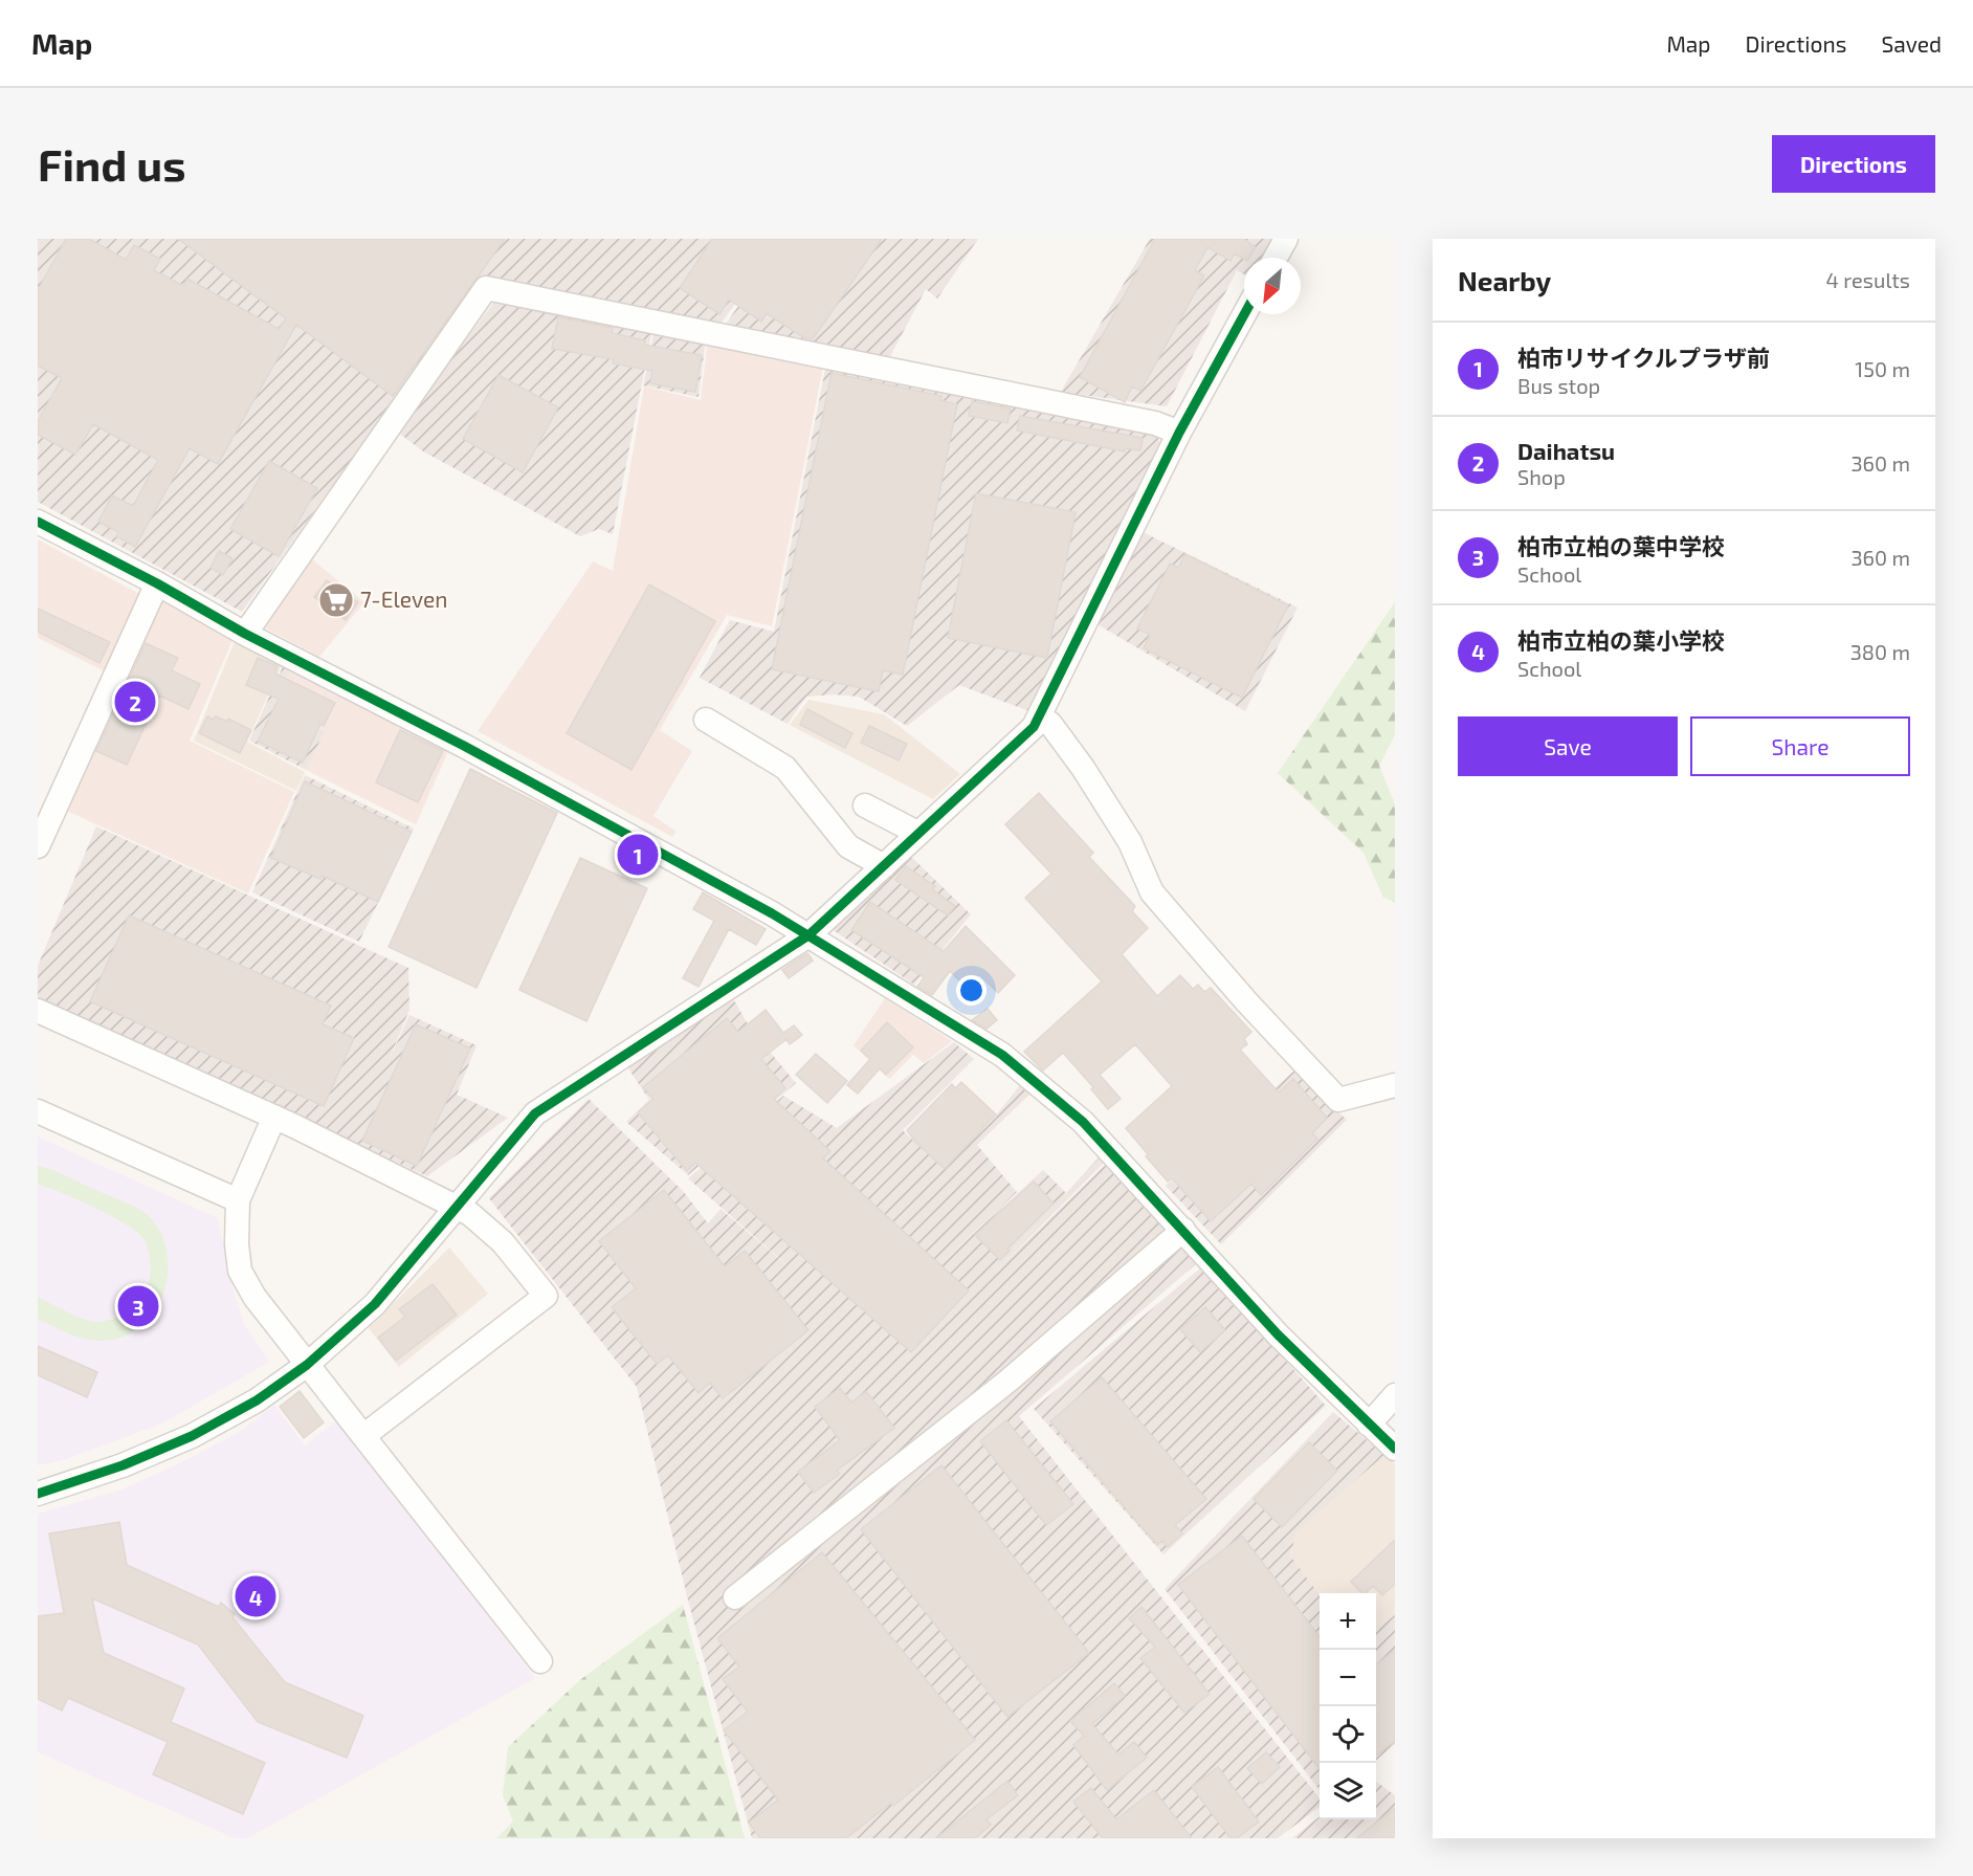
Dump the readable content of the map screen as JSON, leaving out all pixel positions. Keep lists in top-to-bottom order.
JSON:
{
  "places": {
    "supermarket": ["7-Eleven"]
  },
  "north": "bottom left",
  "page": {
    "header": "Map",
    "nav": ["Map", "Directions", "Saved"],
    "buttons": [
      "Directions",
      ["Save", "Share"]
    ],
    "title": "Find us",
    "heading": ["Nearby", "4 results"],
    "list": [
      {
        "mark": "1",
        "name": "柏市リサイクルプラザ前",
        "note": "Bus stop",
        "value": "150 m"
      },
      {
        "mark": "2",
        "name": "Daihatsu",
        "note": "Shop",
        "value": "360 m"
      },
      {
        "mark": "3",
        "name": "柏市立柏の葉中学校",
        "note": "School",
        "value": "360 m"
      },
      {
        "mark": "4",
        "name": "柏市立柏の葉小学校",
        "note": "School",
        "value": "380 m"
      }
    ],
    "pins": [
      "2",
      "1",
      "3",
      "4"
    ],
    "map_buttons": ["+", "−"]
  }
}
